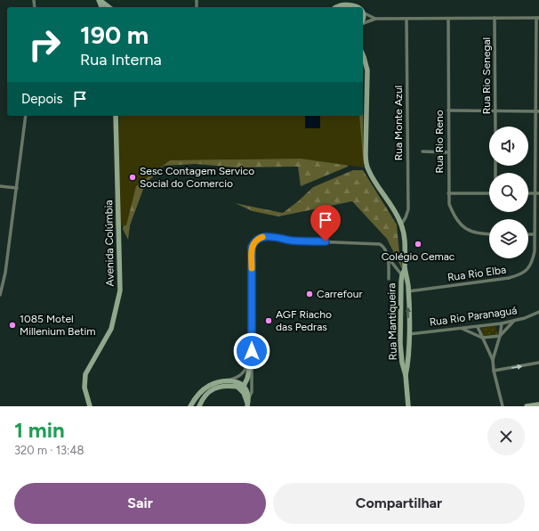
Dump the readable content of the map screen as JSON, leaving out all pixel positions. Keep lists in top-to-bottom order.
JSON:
{
  "streets": {
    "street": [
      "Rua Rio Senegal",
      "Rua Monte Azul",
      "Rua Rio Reno",
      "Avenida Colúmbia",
      "Rua Rio Elba",
      "Rua Rio Paranaguá",
      "Rua Mantiqueira"
    ]
  },
  "crossings": [
    ["Rua Monte Azul", "Rua Mantiqueira"],
    ["Rua Rio Elba", "Rua Mantiqueira"],
    ["Rua Rio Paranaguá", "Rua Mantiqueira"]
  ],
  "places": [
    "Sesc Contagem Servico Social do Comercio",
    "Colégio Cemac",
    "Carrefour",
    "AGF Riacho das Pedras",
    "1085 Motel Millenium Betim"
  ],
  "page": {
    "turn": ["190 m", "Rua Interna"],
    "then": "Depois",
    "heading": ["1 min", "320 m · 13:48"],
    "buttons": ["Sair", "Compartilhar"]
  }
}
